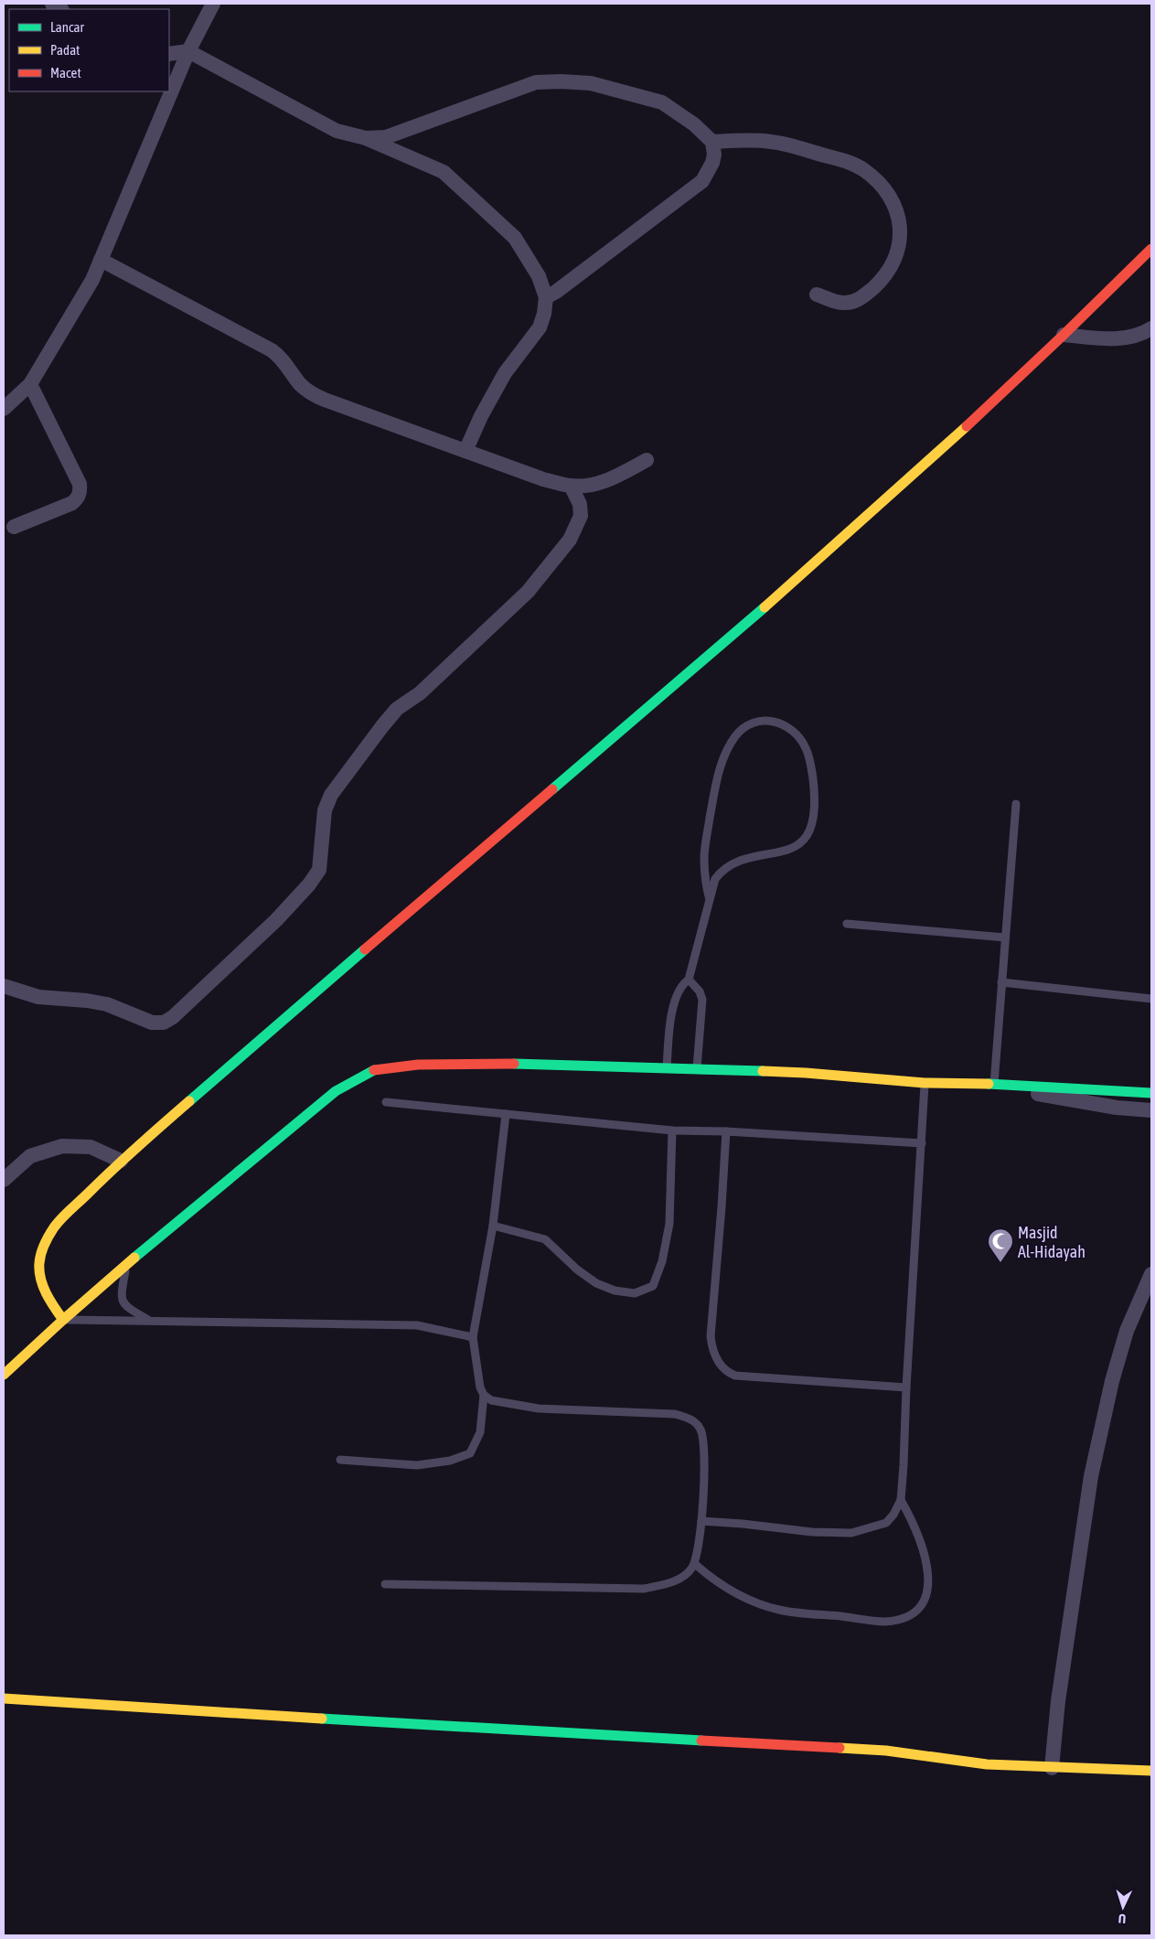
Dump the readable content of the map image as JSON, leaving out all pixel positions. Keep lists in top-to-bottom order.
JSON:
{
  "places": {
    "mosque": ["Masjid Al-Hidayah"]
  },
  "legend": ["Lancar", "Padat", "Macet"],
  "north": "bottom"
}
